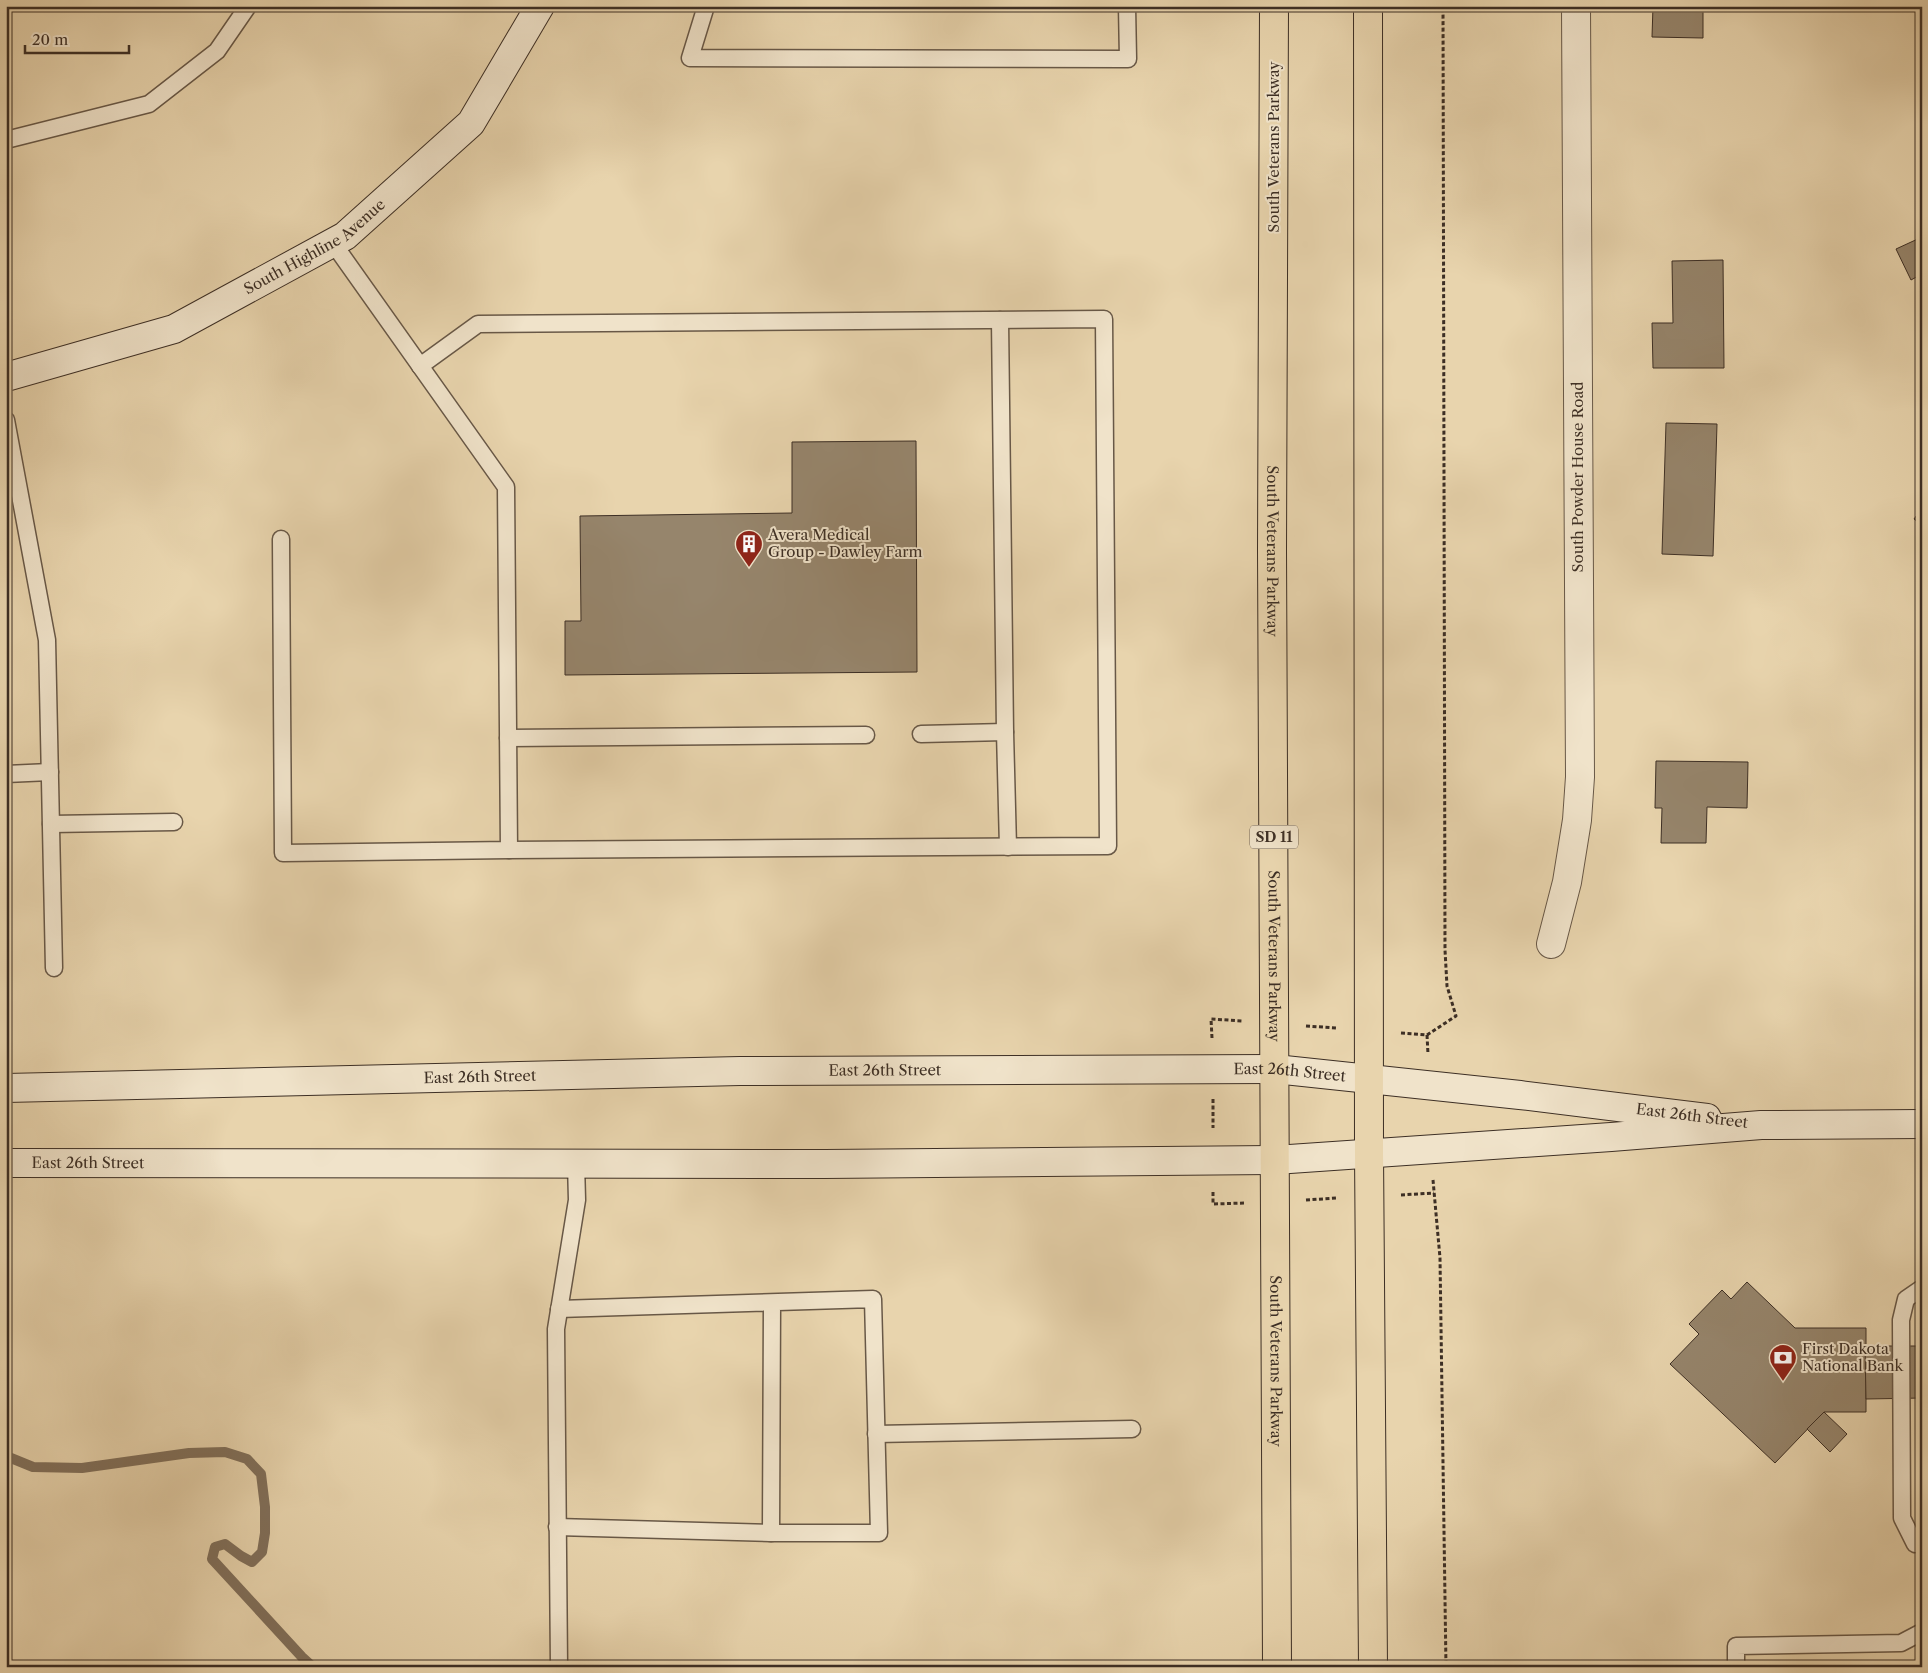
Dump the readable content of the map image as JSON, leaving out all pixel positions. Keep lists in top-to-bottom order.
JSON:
{
  "streets": {
    "highway": ["South Veterans Parkway", "SD 11"],
    "main road": ["South Highline Avenue", "South Powder House Road", "East 26th Street"]
  },
  "crossings": [
    ["South Veterans Parkway", "East 26th Street"]
  ],
  "places": {
    "building": ["Avera Medical Group - Dawley Farm"],
    "bank": ["First Dakota National Bank"]
  },
  "scale_bar": "20 m"
}
